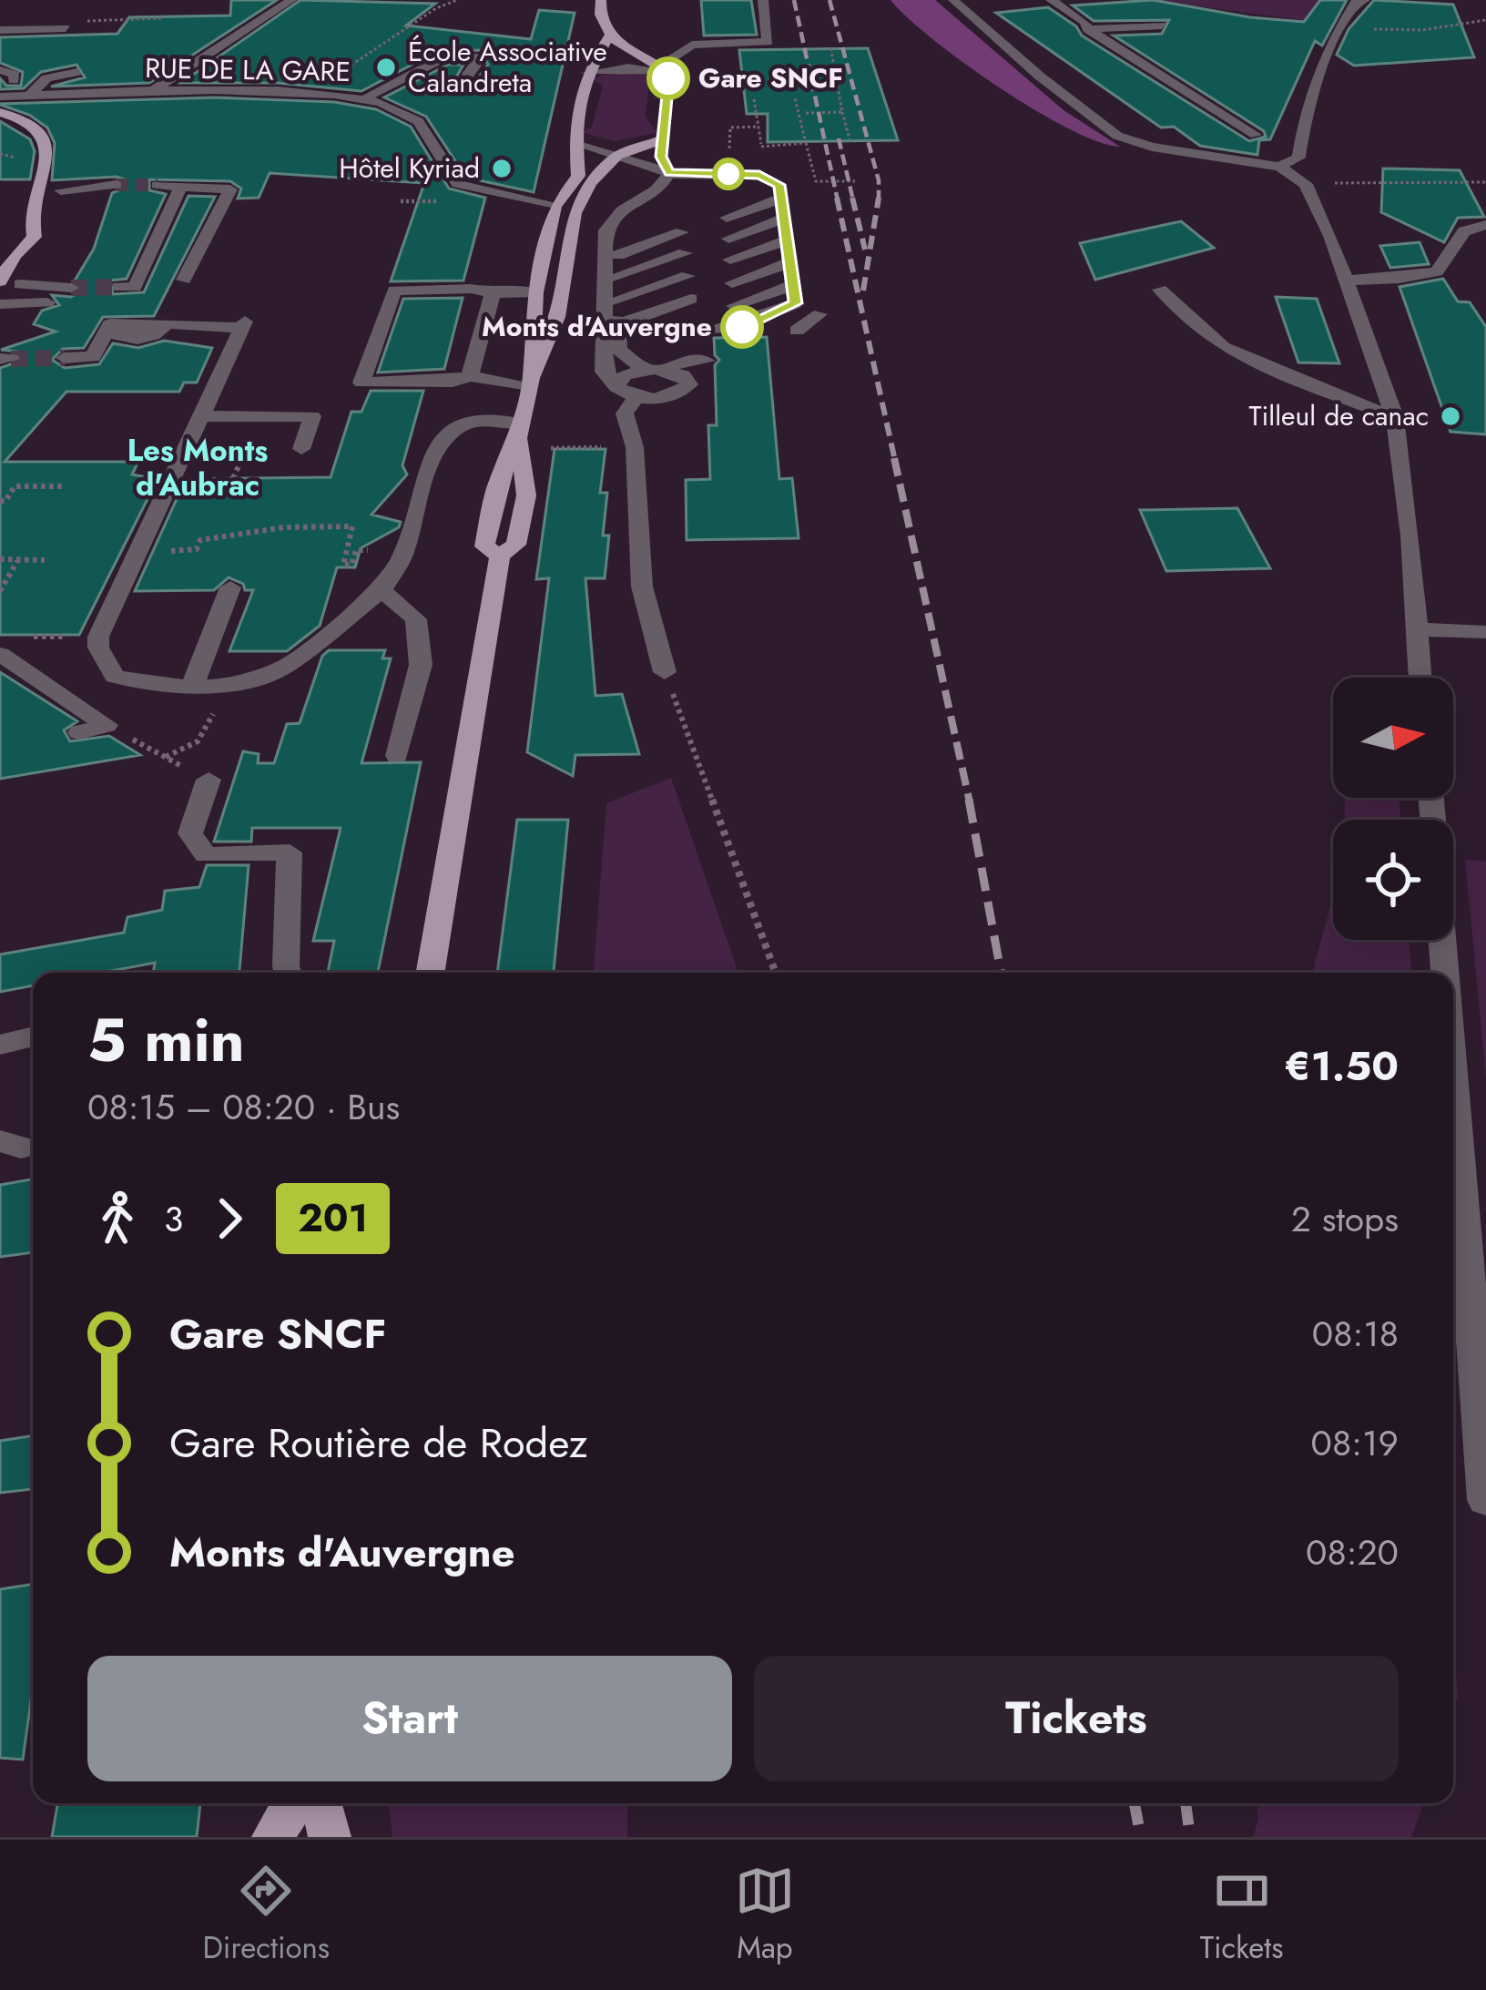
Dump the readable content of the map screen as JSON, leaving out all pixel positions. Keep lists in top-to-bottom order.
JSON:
{
  "streets": {
    "street": ["RUE DE LA GARE"]
  },
  "districts": ["Les Monts d'Aubrac"],
  "places": [
    "École Associative Calandreta",
    "Gare SNCF",
    "Hôtel Kyriad",
    "Monts d'Auvergne",
    "Tilleul de canac"
  ],
  "lines": ["bus line 201"],
  "north": "right",
  "page": {
    "heading": ["5 min", "08:15 – 08:20 · Bus", "€1.50"],
    "legs": ["3", "201", "2 stops"],
    "list": [
      {
        "name": "Gare SNCF",
        "value": "08:18"
      },
      {
        "name": "Gare Routière de Rodez",
        "value": "08:19"
      },
      {
        "name": "Monts d'Auvergne",
        "value": "08:20"
      }
    ],
    "buttons": ["Start", "Tickets"],
    "tabs": ["Directions", "Map", "Tickets"]
  }
}
